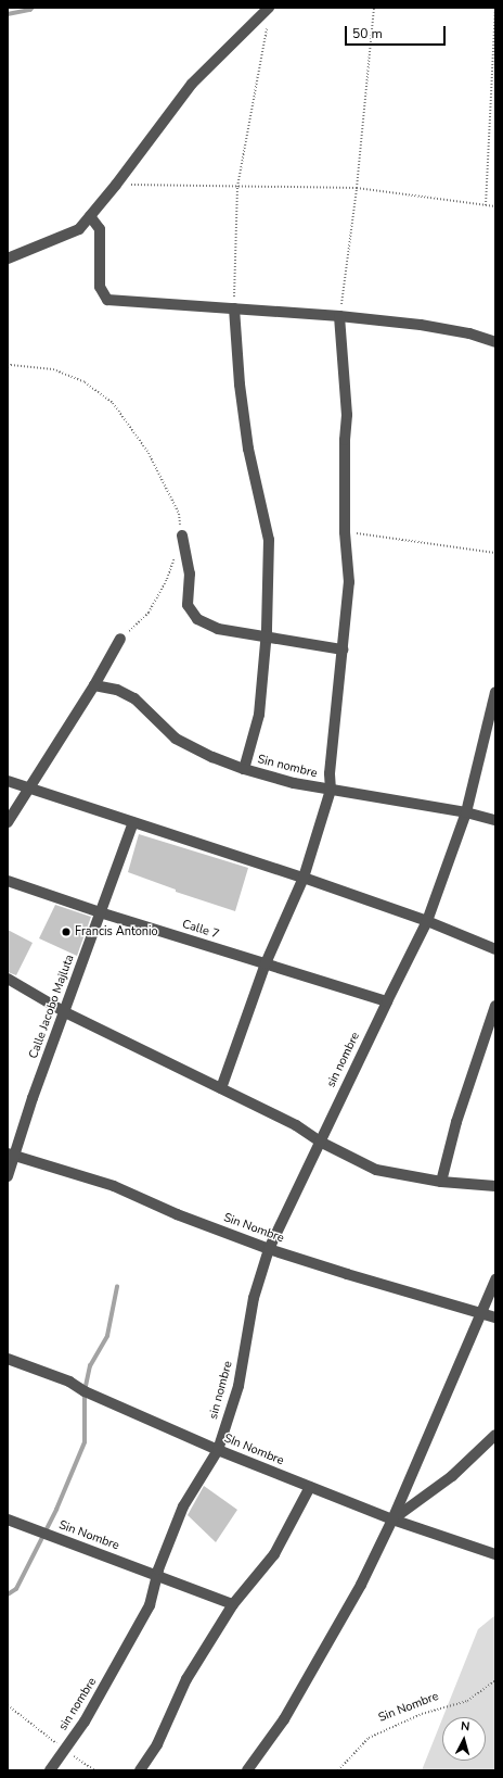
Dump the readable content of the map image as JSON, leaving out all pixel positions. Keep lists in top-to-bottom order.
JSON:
{
  "streets": {
    "street": [
      "Sin nombre",
      "Calle 7",
      "Calle Jacobo Majluta",
      "sin nombre",
      "Sin Nombre",
      "SIn Nombre"
    ]
  },
  "crossings": [
    ["Sin nombre", "sin nombre"],
    ["Calle 7", "Calle Jacobo Majluta"],
    ["Calle 7", "sin nombre"],
    ["Calle Jacobo Majluta", "Sin Nombre"],
    ["sin nombre", "Sin Nombre"],
    ["sin nombre", "SIn Nombre"]
  ],
  "places": ["Francis Antonio"],
  "scale_bar": "50 m",
  "north": "top"
}
